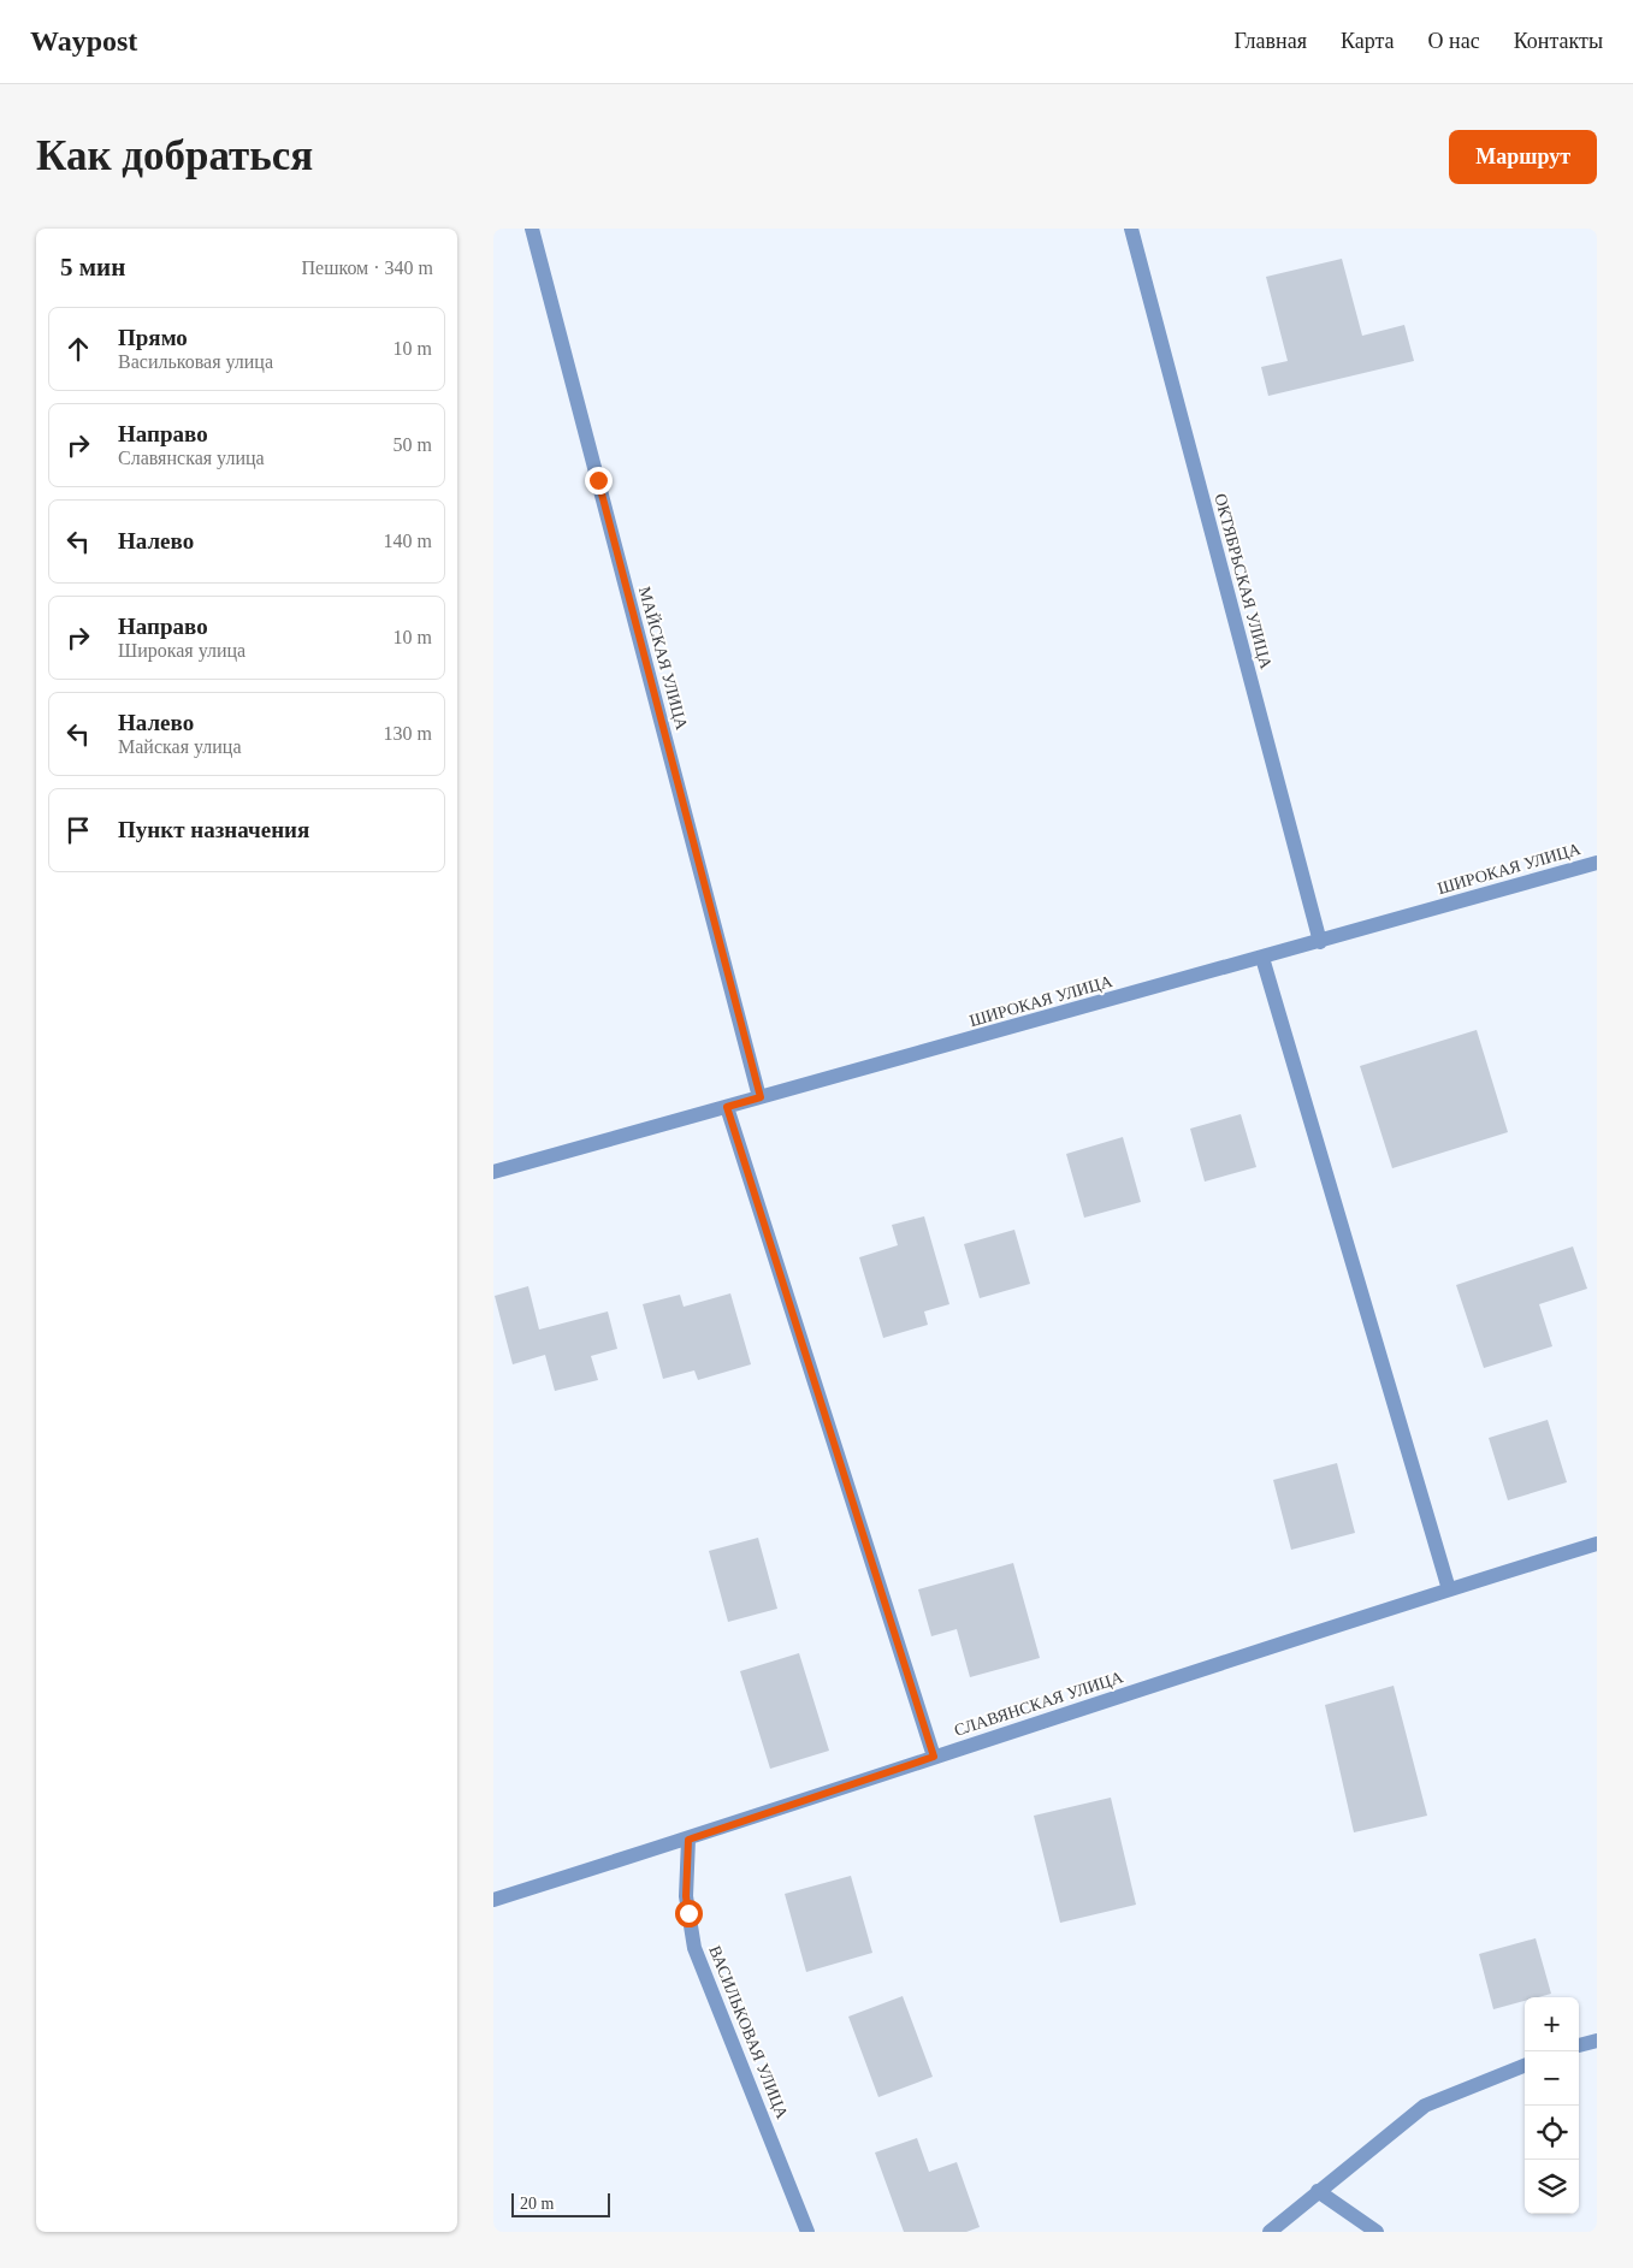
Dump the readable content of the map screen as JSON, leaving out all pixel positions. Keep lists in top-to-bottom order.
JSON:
{
  "streets": {
    "street": [
      "ОКТЯБРЬСКАЯ УЛИЦА",
      "МАЙСКАЯ УЛИЦА",
      "ШИРОКАЯ УЛИЦА",
      "СЛАВЯНСКАЯ УЛИЦА",
      "ВАСИЛЬКОВАЯ УЛИЦА"
    ]
  },
  "crossings": [
    ["ОКТЯБРЬСКАЯ УЛИЦА", "ШИРОКАЯ УЛИЦА"],
    ["МАЙСКАЯ УЛИЦА", "ШИРОКАЯ УЛИЦА"],
    ["СЛАВЯНСКАЯ УЛИЦА", "ВАСИЛЬКОВАЯ УЛИЦА"]
  ],
  "scale_bar": "20 m",
  "page": {
    "header": "Waypost",
    "nav": [
      "Главная",
      "Карта",
      "О нас",
      "Контакты"
    ],
    "buttons": "Маршрут",
    "title": "Как добраться",
    "heading": ["5 мин", "Пешком · 340 m"],
    "list": [
      ["Прямо", "Васильковая улица", "10 m"],
      ["Направо", "Славянская улица", "50 m"],
      ["Налево", "140 m"],
      ["Направо", "Широкая улица", "10 m"],
      ["Налево", "Майская улица", "130 m"],
      "Пункт назначения"
    ],
    "map_buttons": ["+", "−"],
    "scale": "20 m"
  }
}
